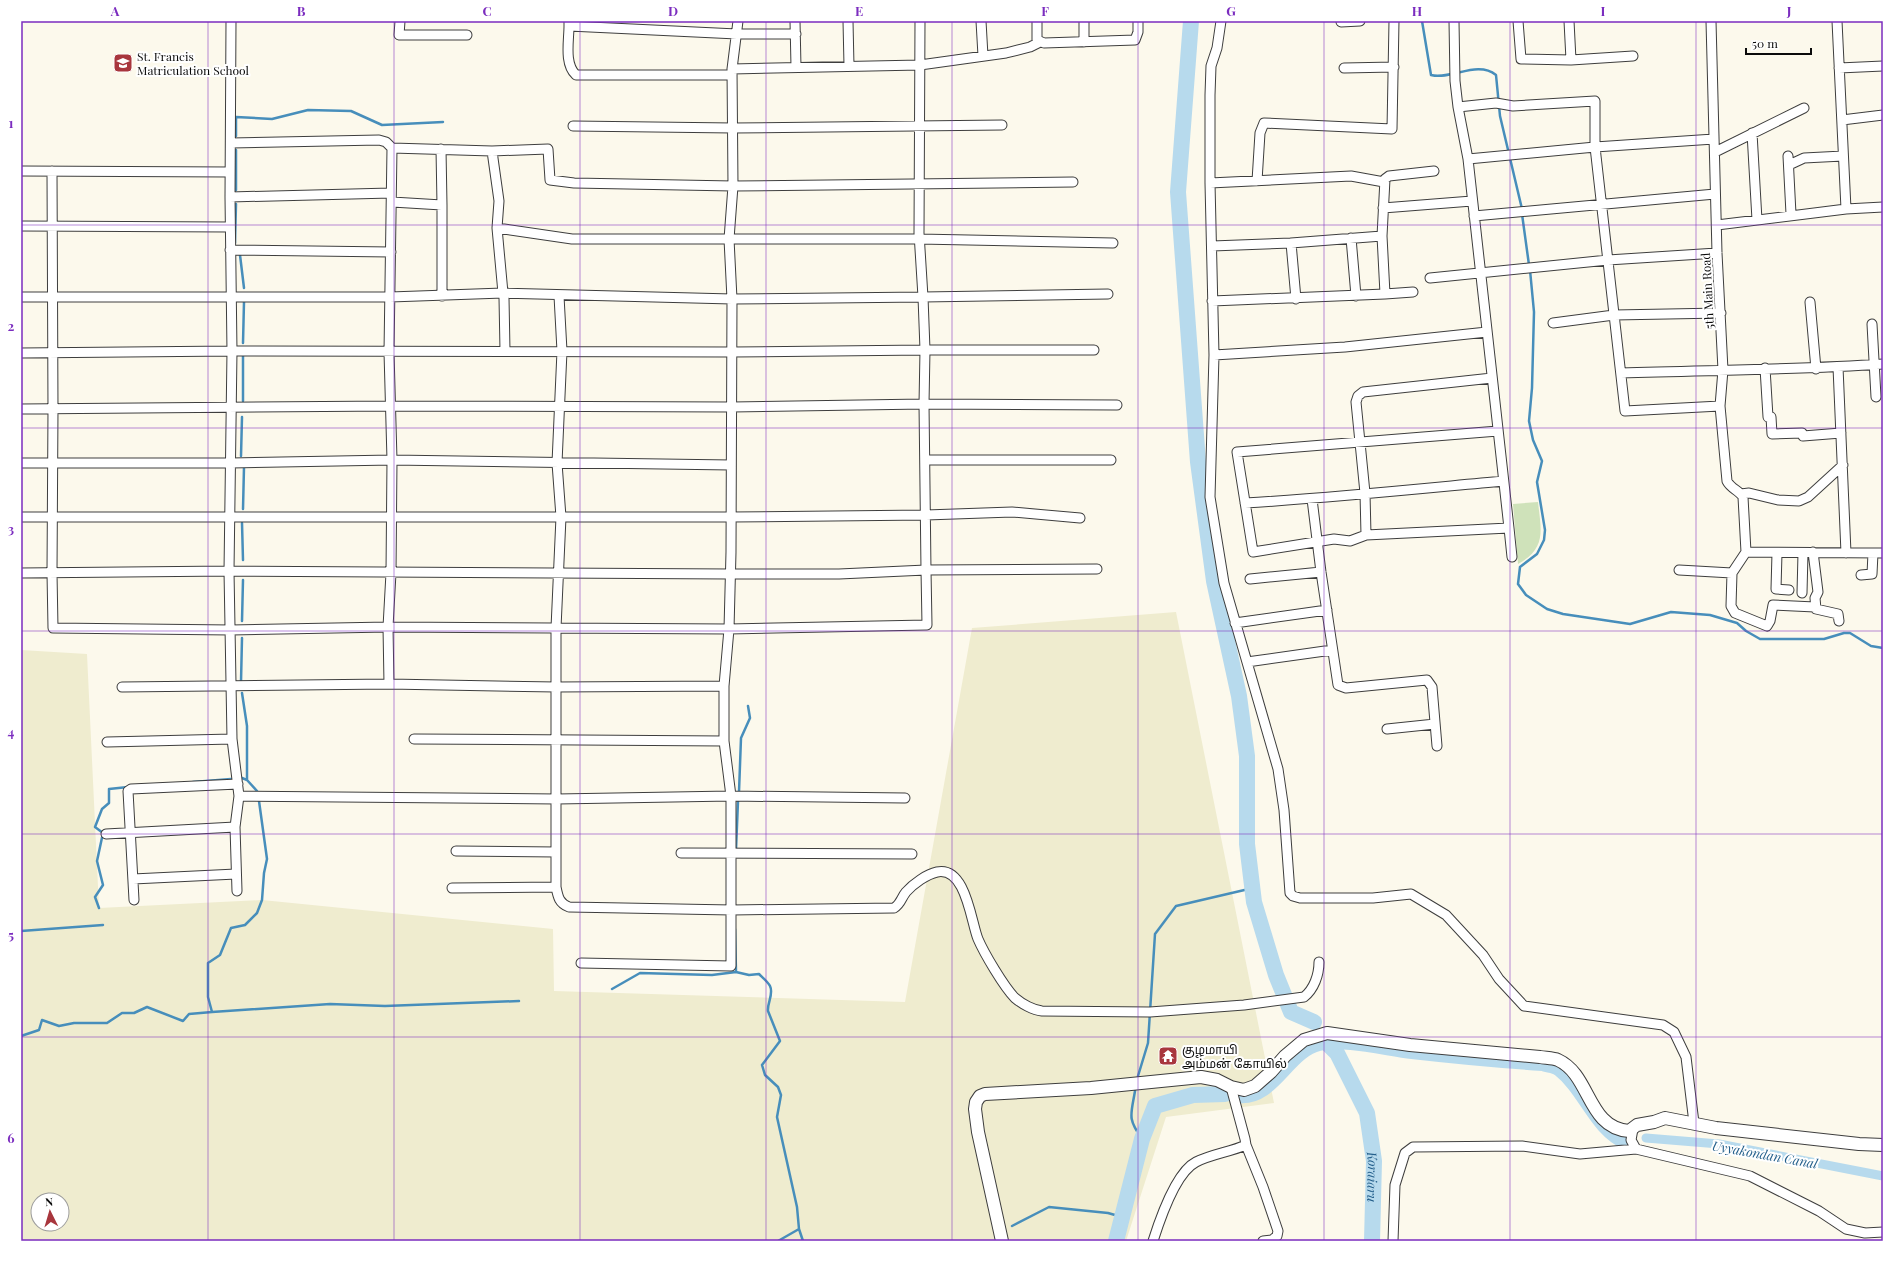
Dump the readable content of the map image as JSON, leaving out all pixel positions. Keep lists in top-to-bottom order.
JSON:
{
  "streets": {
    "street": ["5th Main Road"]
  },
  "water": ["Uyyakondan Canal", "Koraiaru"],
  "places": {
    "school or university": ["St. Francis Matriculation School"],
    "temple": ["குழமாயி அம்மன் கோயில்"]
  },
  "scale_bar": "50 m",
  "north": "top",
  "grid": {
    "columns": [
      "A",
      "B",
      "C",
      "D",
      "E",
      "F",
      "G",
      "H",
      "I",
      "J"
    ],
    "rows": [
      "1",
      "2",
      "3",
      "4",
      "5",
      "6"
    ]
  }
}
